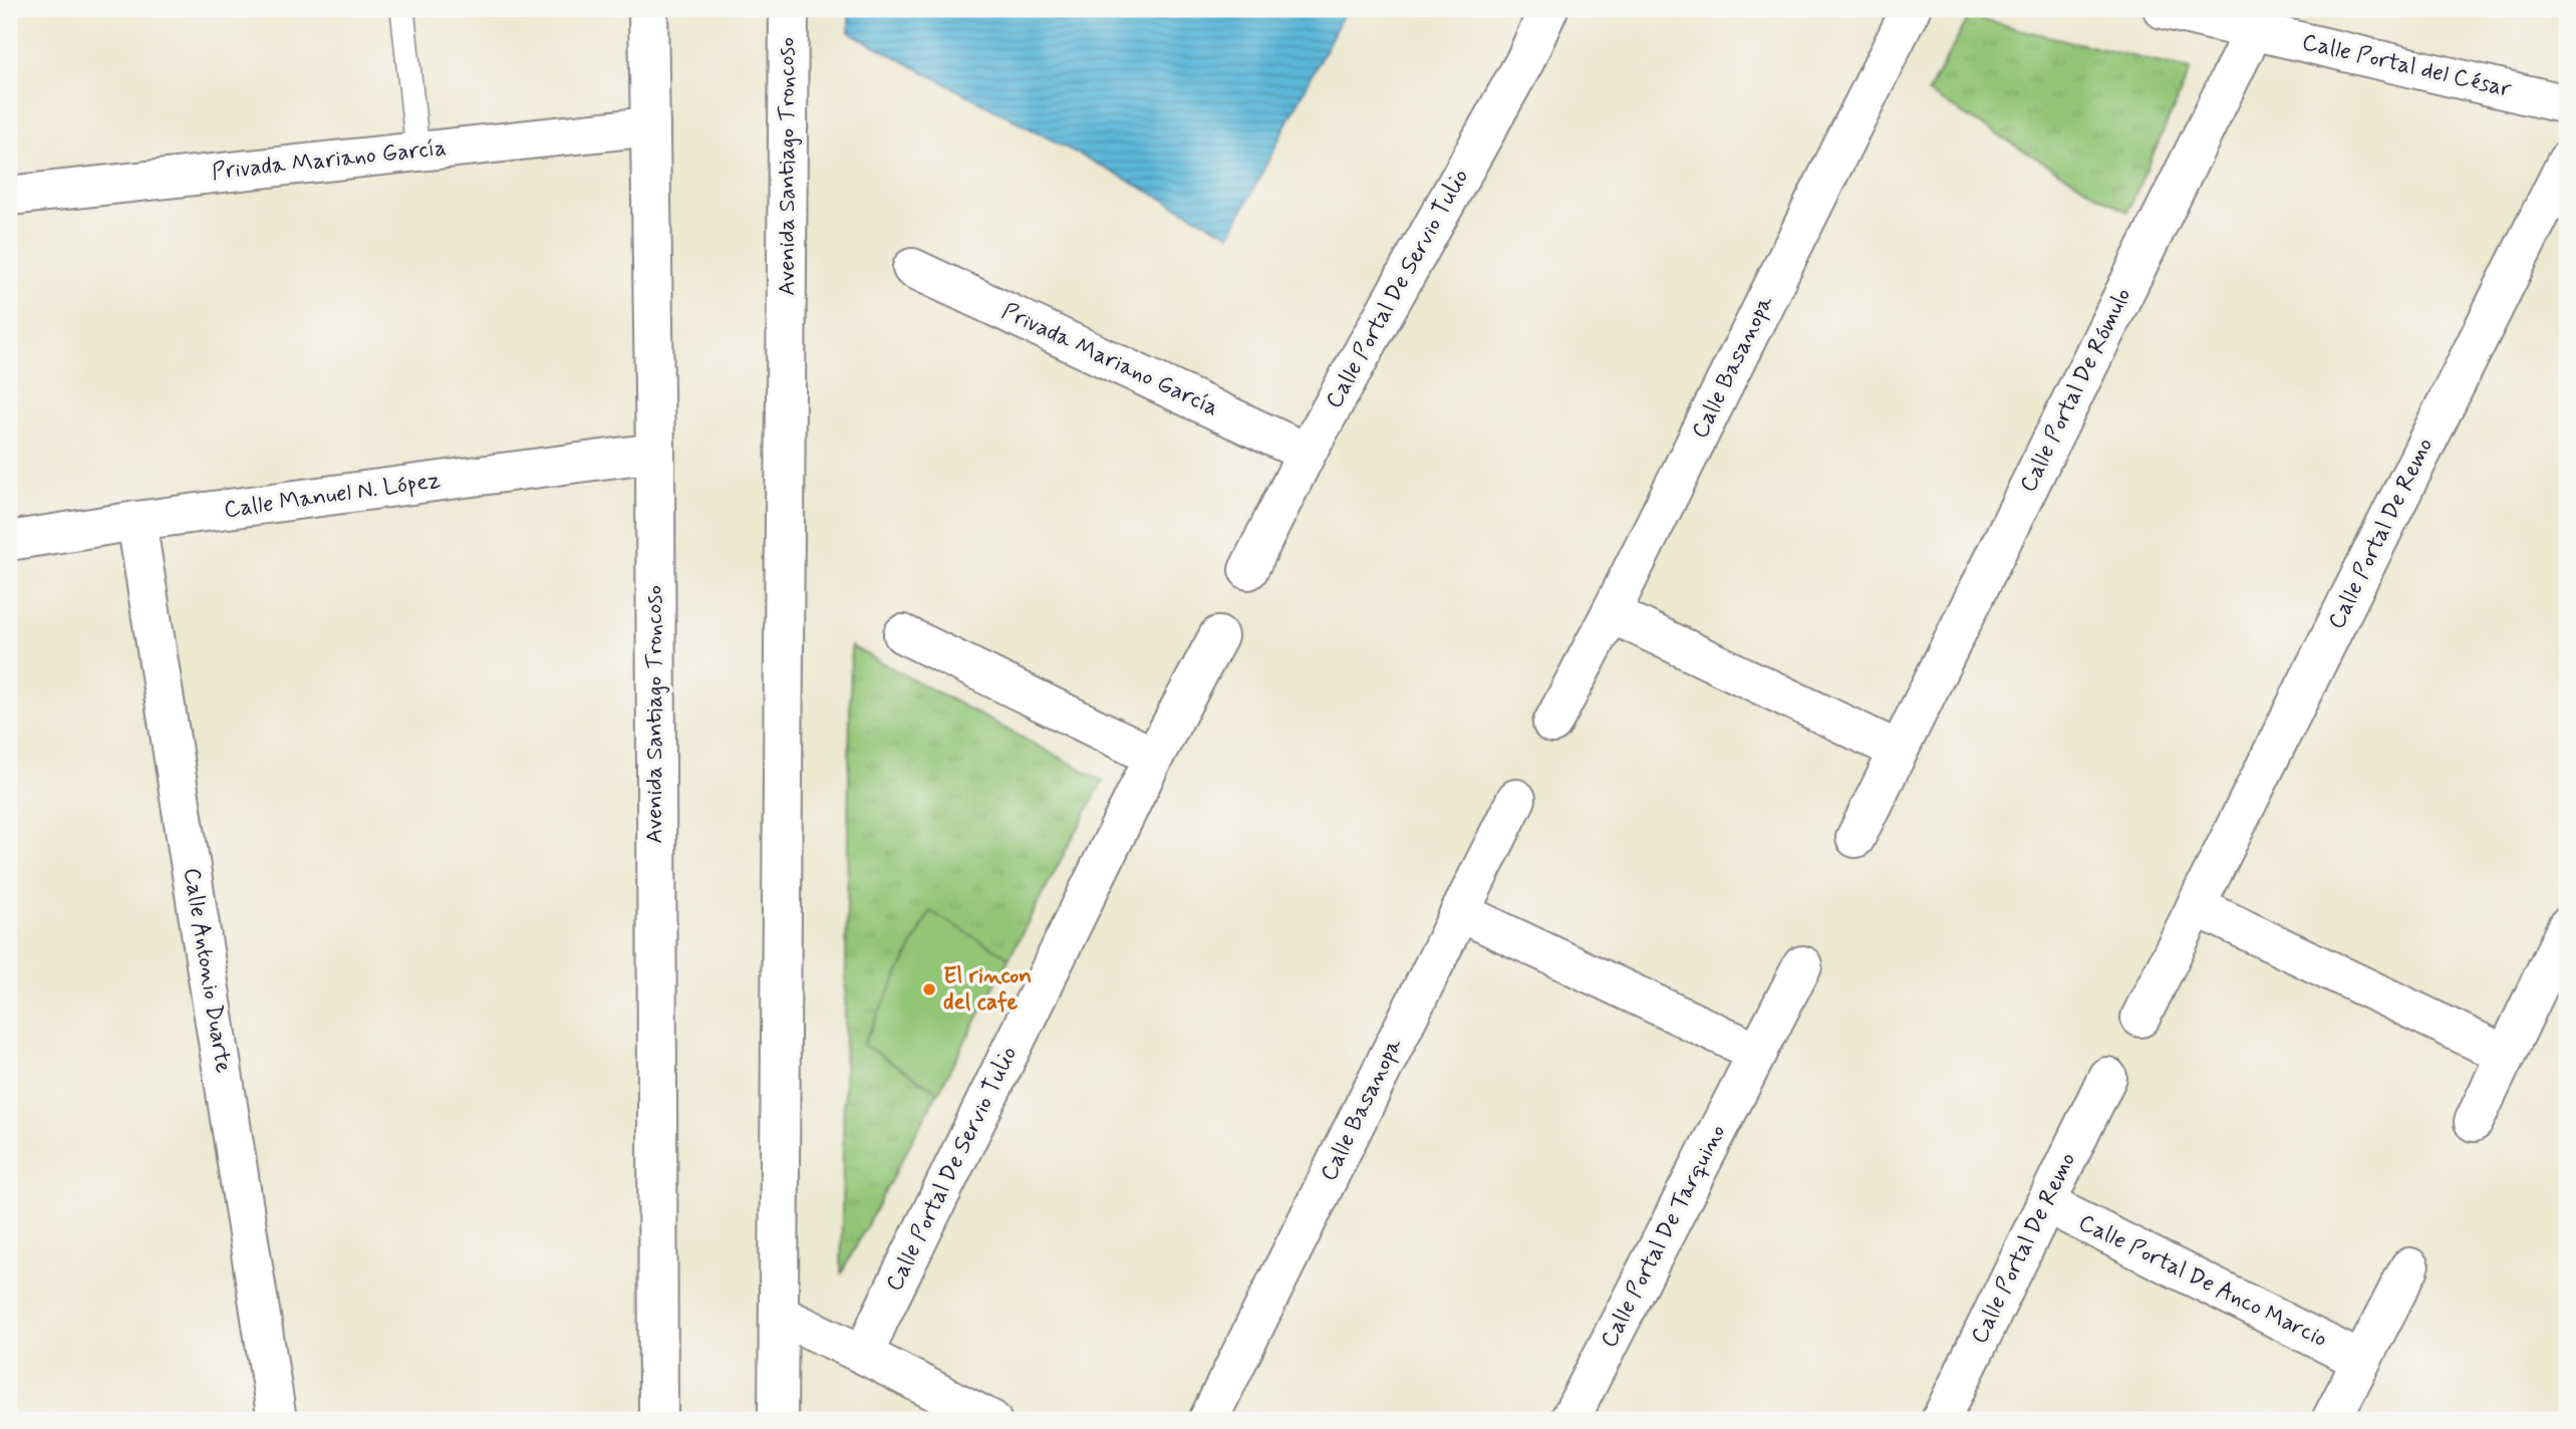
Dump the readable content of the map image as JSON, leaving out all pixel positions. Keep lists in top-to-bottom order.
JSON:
{
  "streets": {
    "street": [
      "Calle Portal del César",
      "Privada Mariano García",
      "Avenida Santiago Troncoso",
      "Calle Portal De Servio Tulio",
      "Calle Basanopa",
      "Calle Portal De Rómulo",
      "Calle Manuel N. López",
      "Calle Portal De Remo",
      "Calle Antonio Duarte",
      "Calle Portal De Tarquino",
      "Calle Portal De Anco Marcio"
    ]
  },
  "crossings": [
    ["Calle Portal del César", "Calle Portal De Rómulo"],
    ["Privada Mariano García", "Avenida Santiago Troncoso"],
    ["Privada Mariano García", "Calle Portal De Servio Tulio"],
    ["Avenida Santiago Troncoso", "Calle Manuel N. López"],
    ["Calle Manuel N. López", "Calle Antonio Duarte"],
    ["Calle Portal De Remo", "Calle Portal De Anco Marcio"]
  ],
  "places": ["El rincon del cafe"]
}
